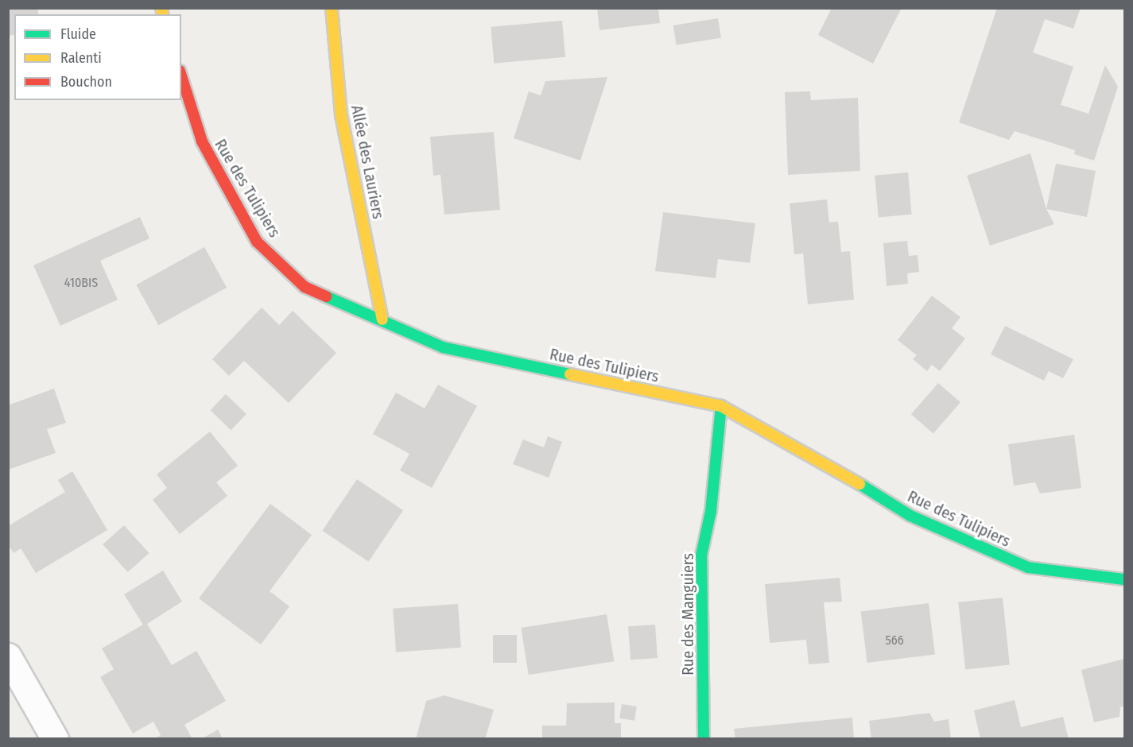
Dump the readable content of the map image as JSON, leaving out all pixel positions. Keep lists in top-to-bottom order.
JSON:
{
  "streets": {
    "street": ["Allée des Lauriers", "Rue des Tulipiers", "Rue des Manguiers"]
  },
  "crossings": [
    ["Allée des Lauriers", "Rue des Tulipiers"],
    ["Rue des Tulipiers", "Rue des Manguiers"]
  ],
  "house_numbers": ["410BIS", "566"],
  "legend": ["Fluide", "Ralenti", "Bouchon"]
}
